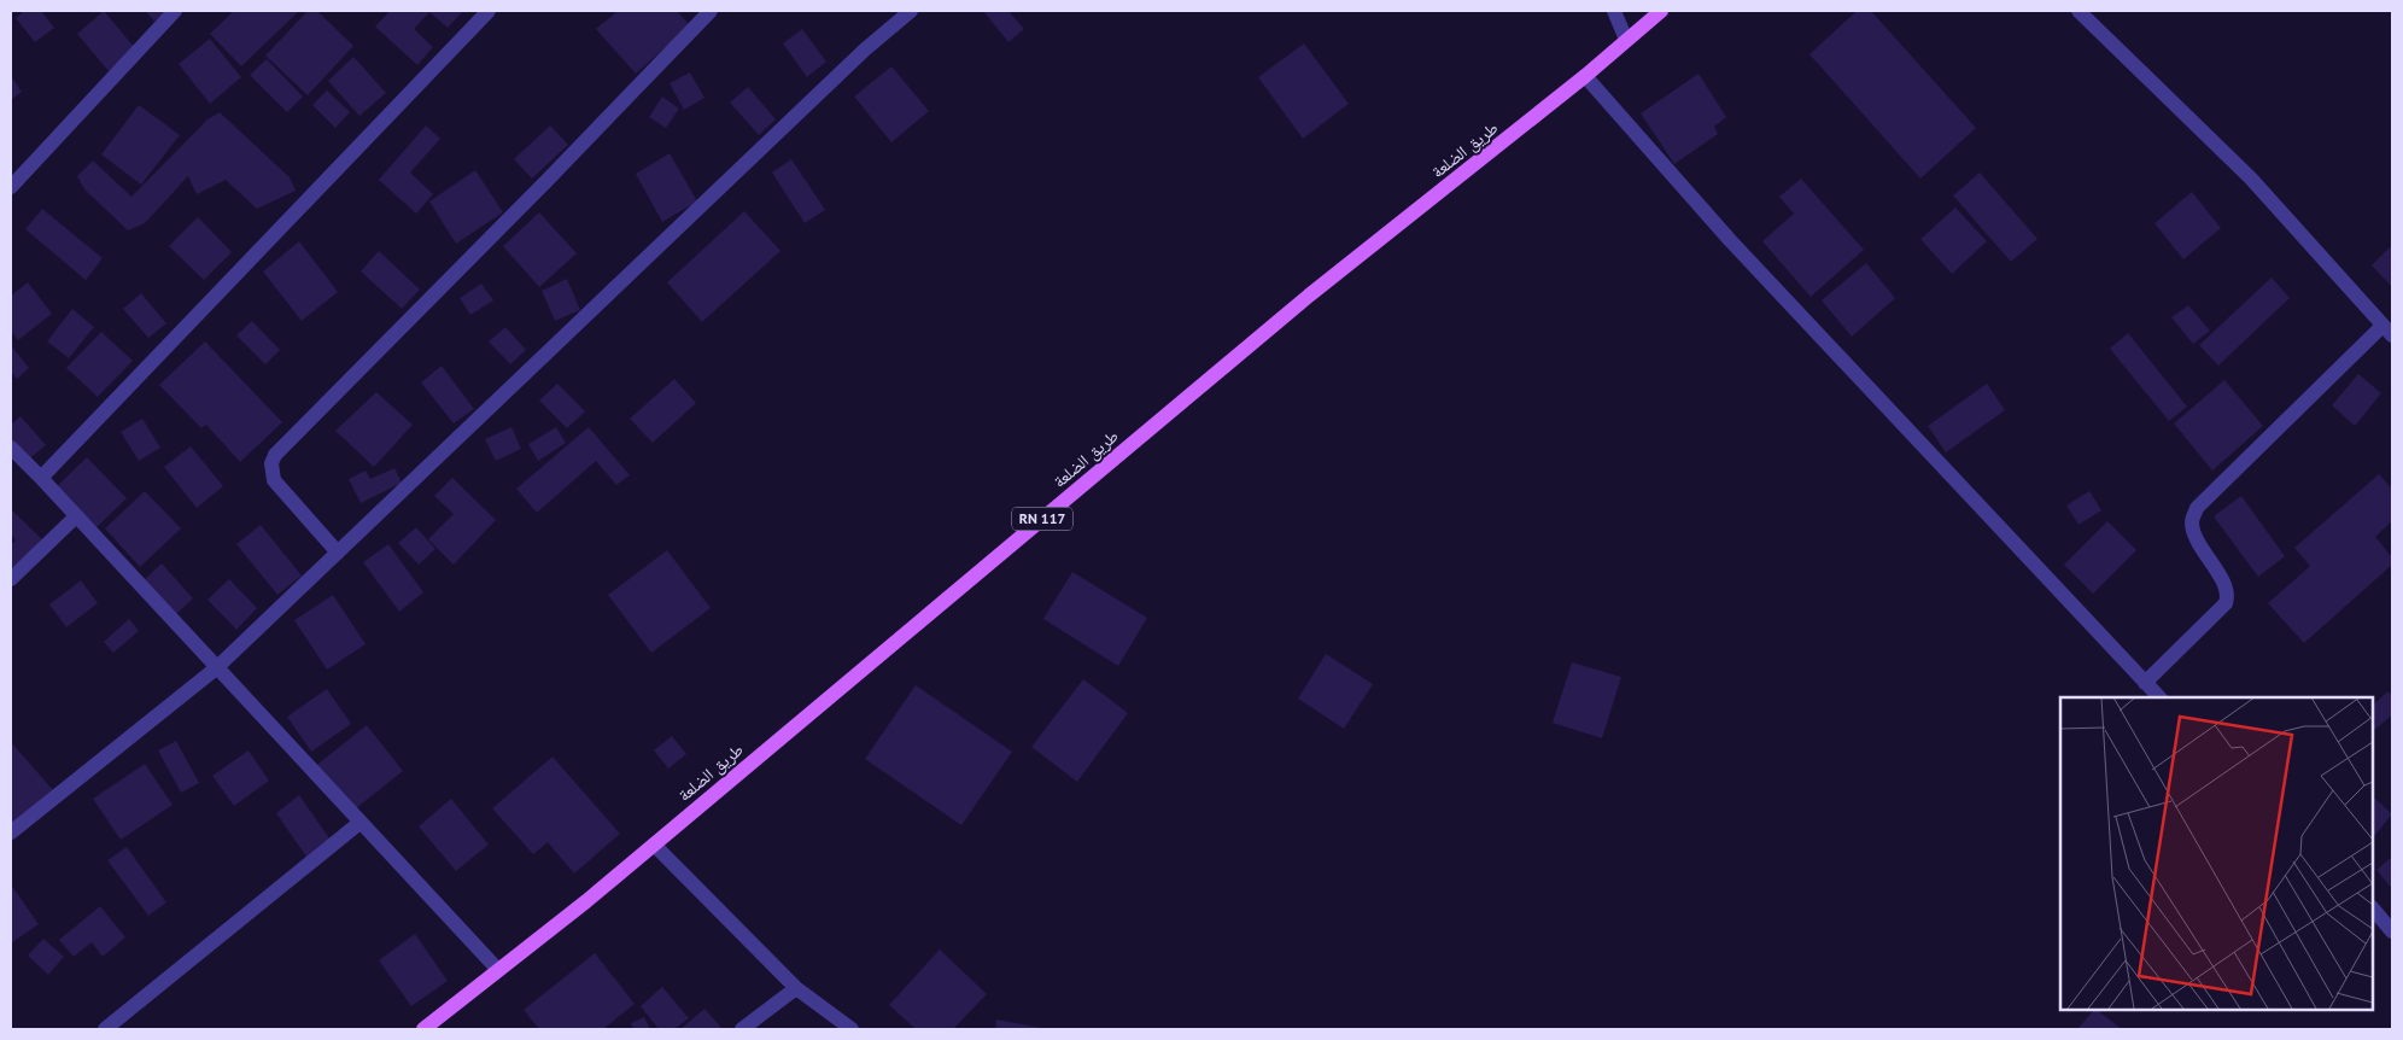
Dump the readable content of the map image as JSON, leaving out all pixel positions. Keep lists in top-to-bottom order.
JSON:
{
  "streets": {
    "main road": ["طريق الضلعة", "RN 117"]
  }
}
